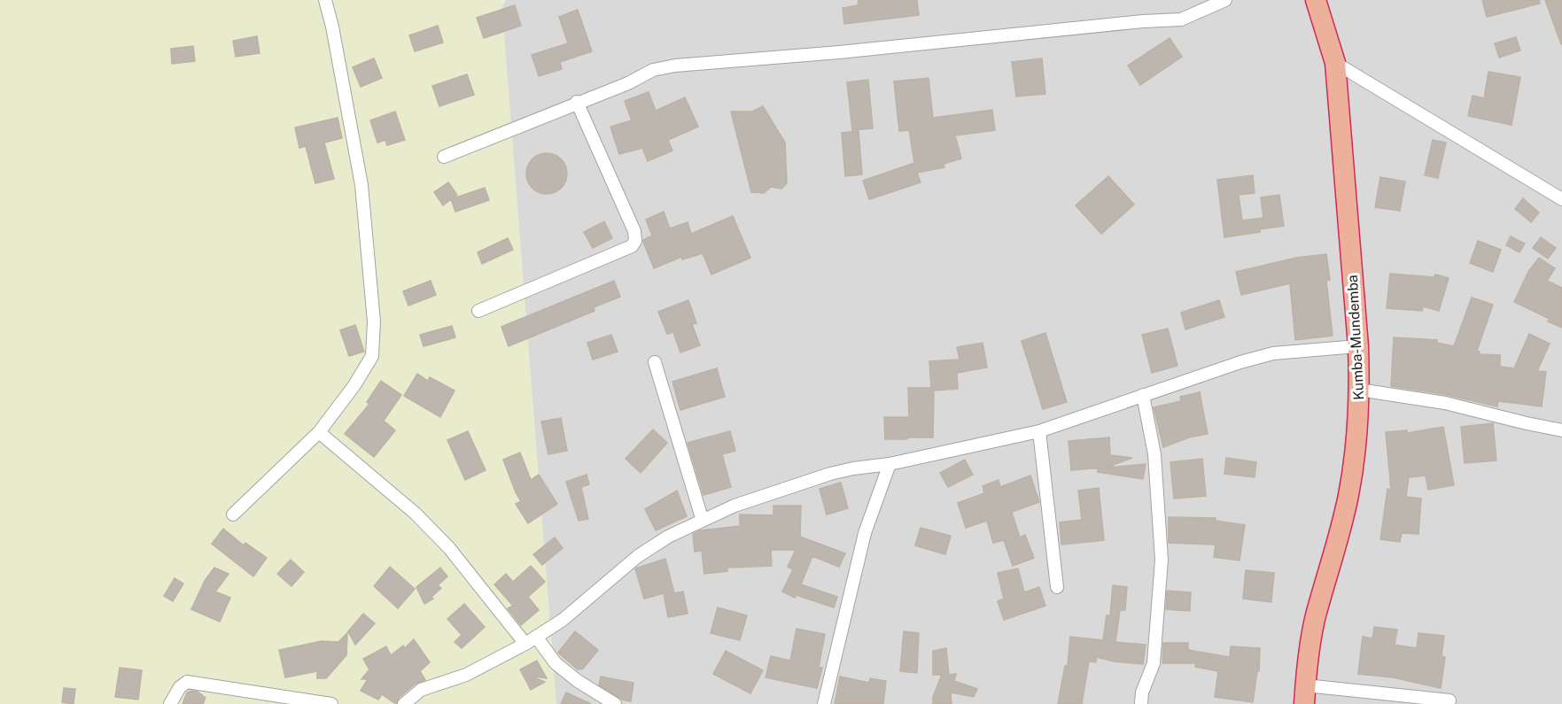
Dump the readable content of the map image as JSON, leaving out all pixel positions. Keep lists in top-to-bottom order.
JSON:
{
  "streets": {
    "highway": ["Kumba-Mundemba"]
  }
}
